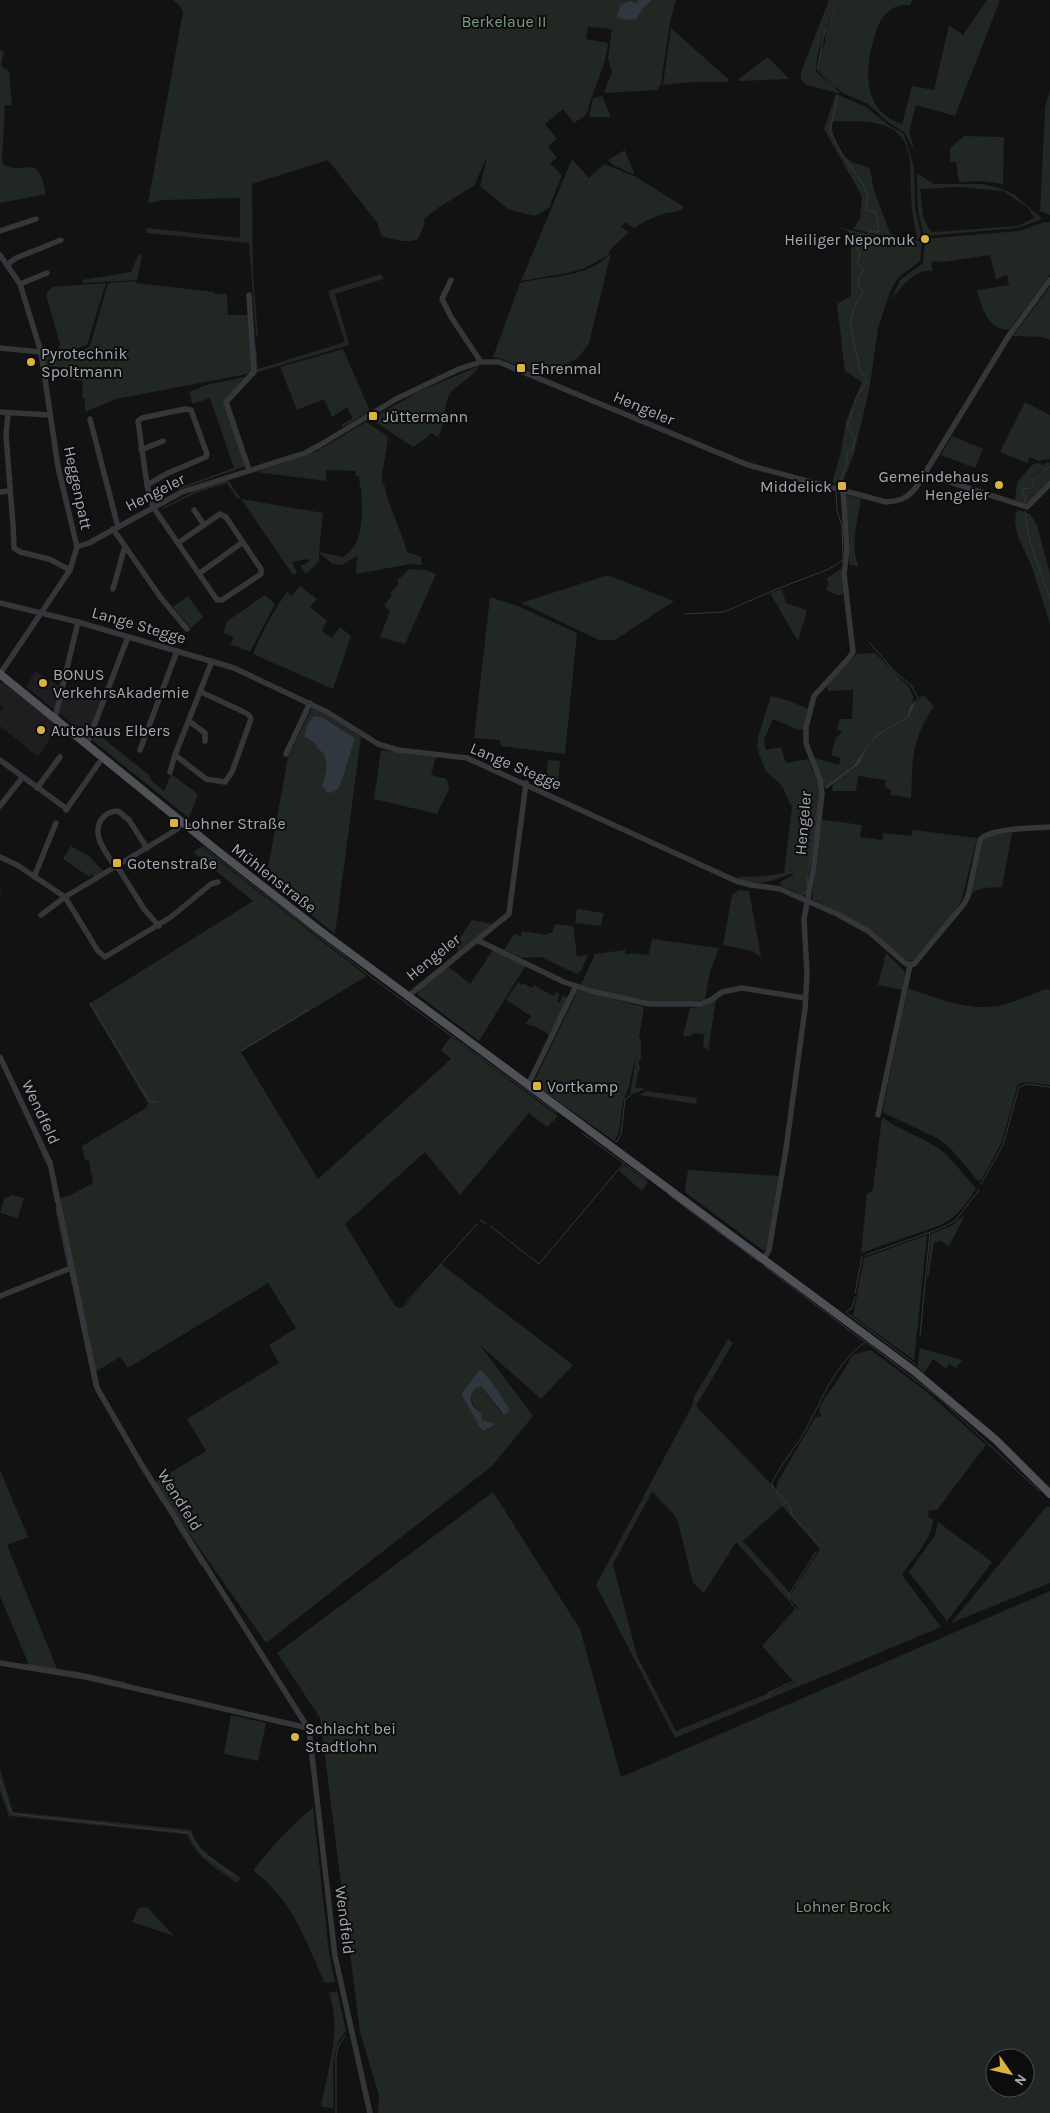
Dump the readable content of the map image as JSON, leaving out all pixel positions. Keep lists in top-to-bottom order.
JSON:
{
  "streets": {
    "main road": ["Mühlenstraße"],
    "street": [
      "Hengeler",
      "Heggenpatt",
      "Lange Stegge",
      "Wendfeld"
    ]
  },
  "crossings": [
    ["Hengeler", "Heggenpatt"],
    ["Hengeler", "Lange Stegge"],
    ["Hengeler", "Mühlenstraße"]
  ],
  "parks": ["Berkelaue II", "Lohner Brock"],
  "places": {
    "other": [
      "Heiliger Nepomuk",
      "Pyrotechnik Spoltmann",
      "Gemeindehaus Hengeler",
      "BONUS VerkehrsAkademie",
      "Autohaus Elbers",
      "Schlacht bei Stadtlohn"
    ],
    "transit": [
      "Ehrenmal",
      "Jüttermann",
      "Middelick",
      "Lohner Straße",
      "Gotenstraße",
      "Vortkamp"
    ]
  },
  "north": "bottom right"
}
